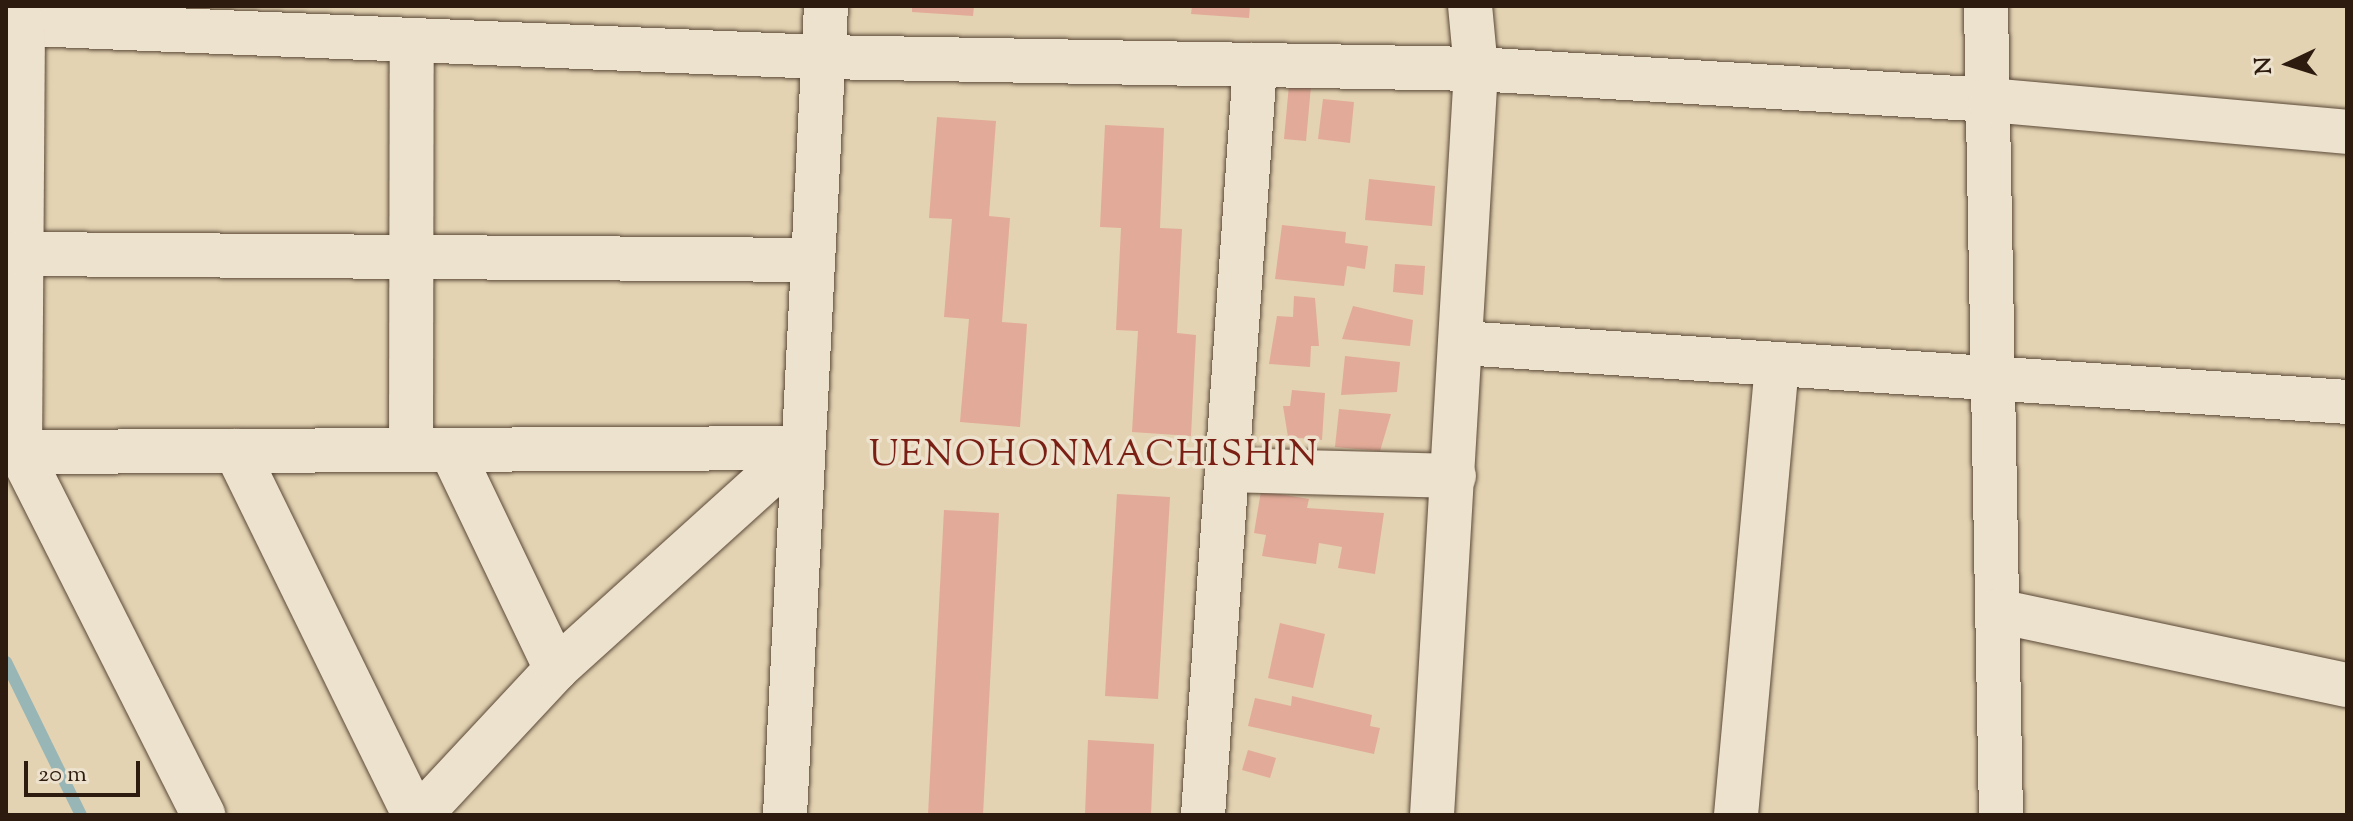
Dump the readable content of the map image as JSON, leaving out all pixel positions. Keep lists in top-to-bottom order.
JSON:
{
  "districts": ["UENOHONMACHISHIN"],
  "scale_bar": "20 m",
  "north": "left"
}
